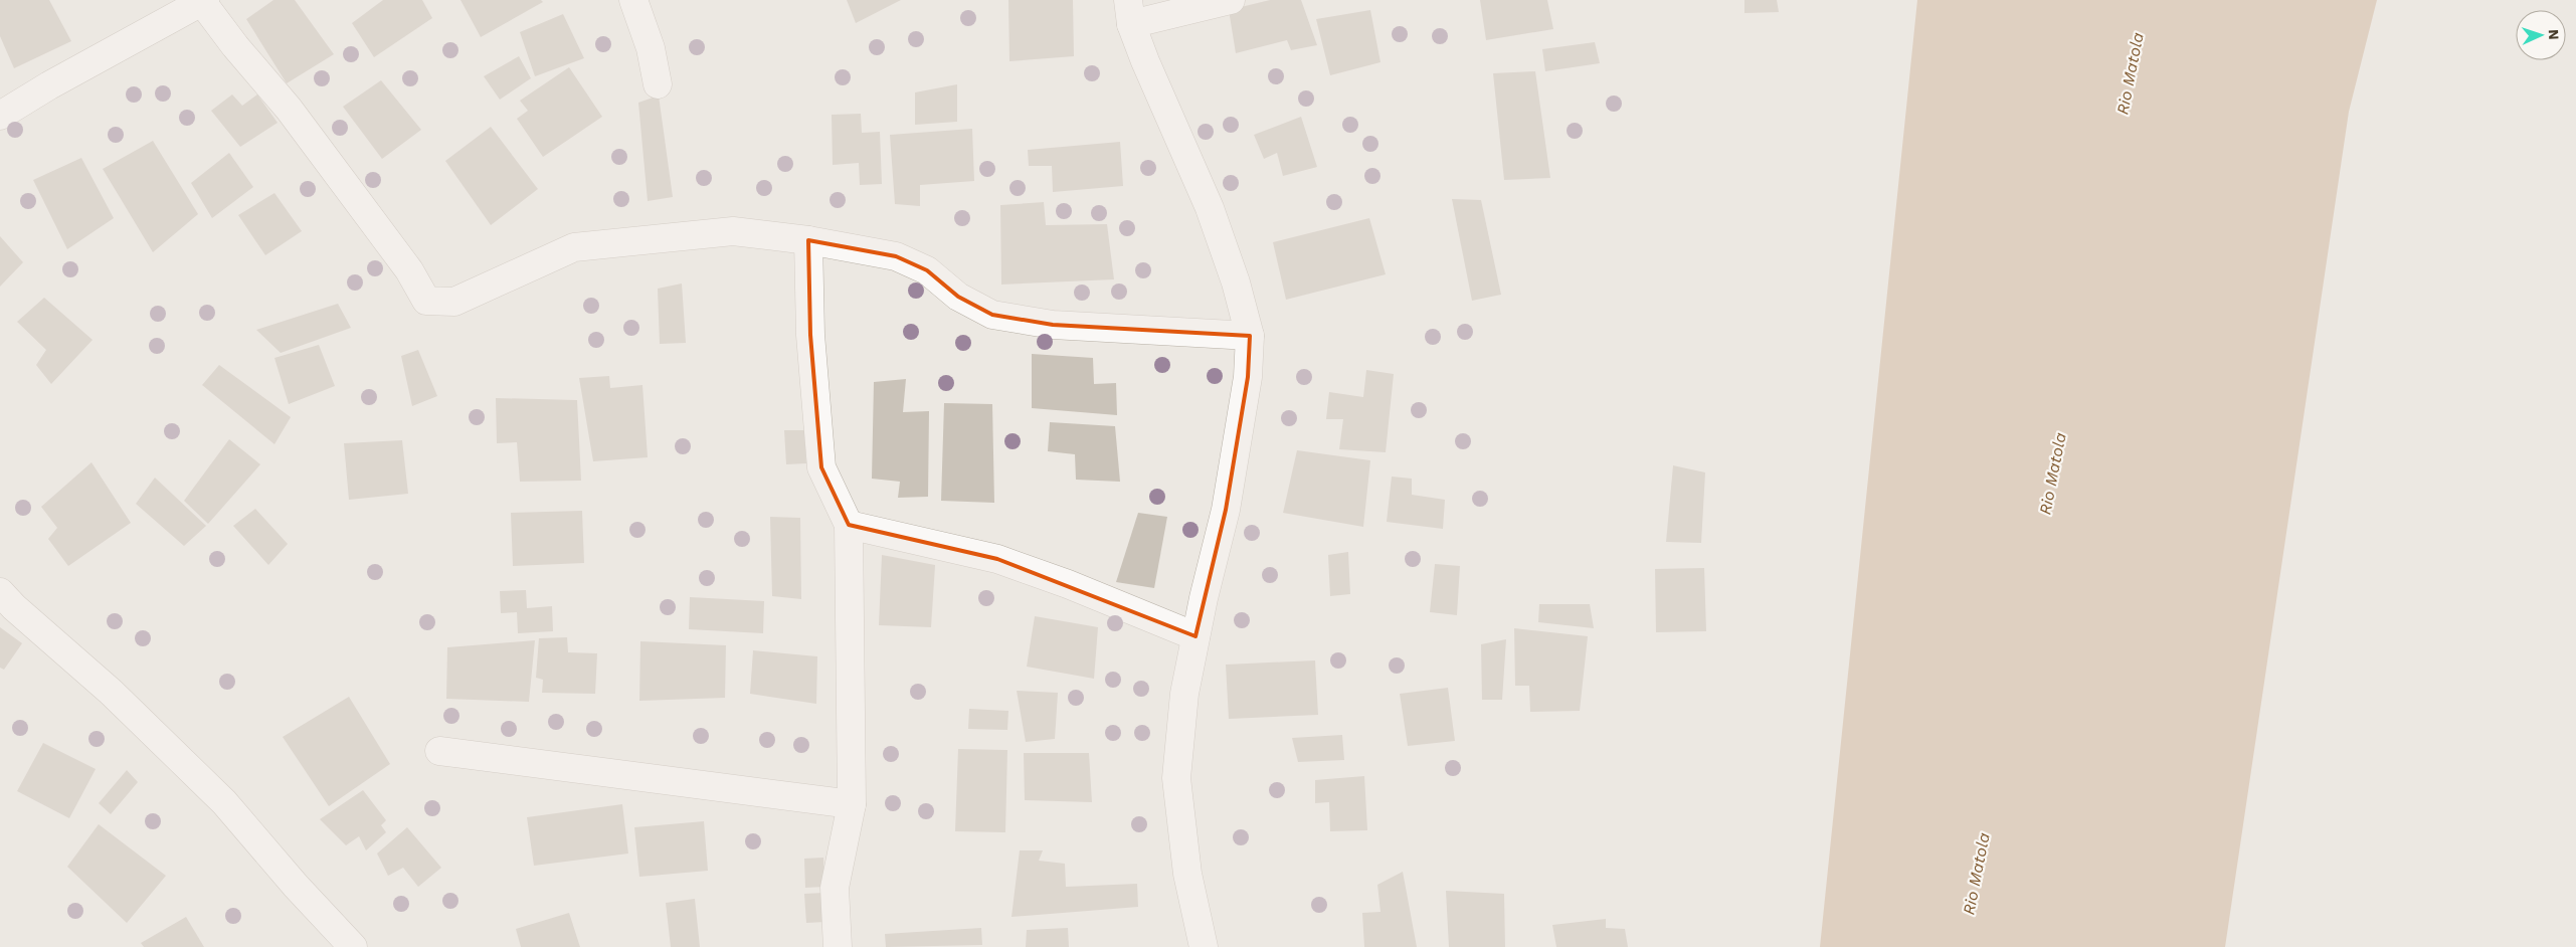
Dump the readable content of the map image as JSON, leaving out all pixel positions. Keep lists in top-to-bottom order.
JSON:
{
  "water": ["Rio Matola"],
  "north": "right"
}
